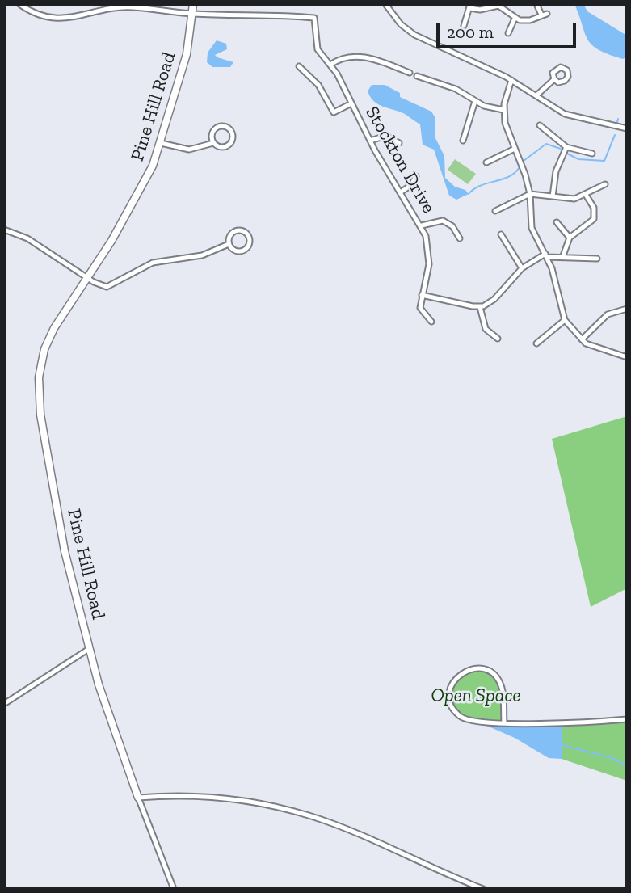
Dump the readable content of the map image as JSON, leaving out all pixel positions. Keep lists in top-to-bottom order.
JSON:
{
  "streets": {
    "street": ["Pine Hill Road", "Stockton Drive"]
  },
  "crossings": [
    ["Pine Hill Road", "Stockton Drive"]
  ],
  "parks": ["Open Space"],
  "scale_bar": "200 m"
}
